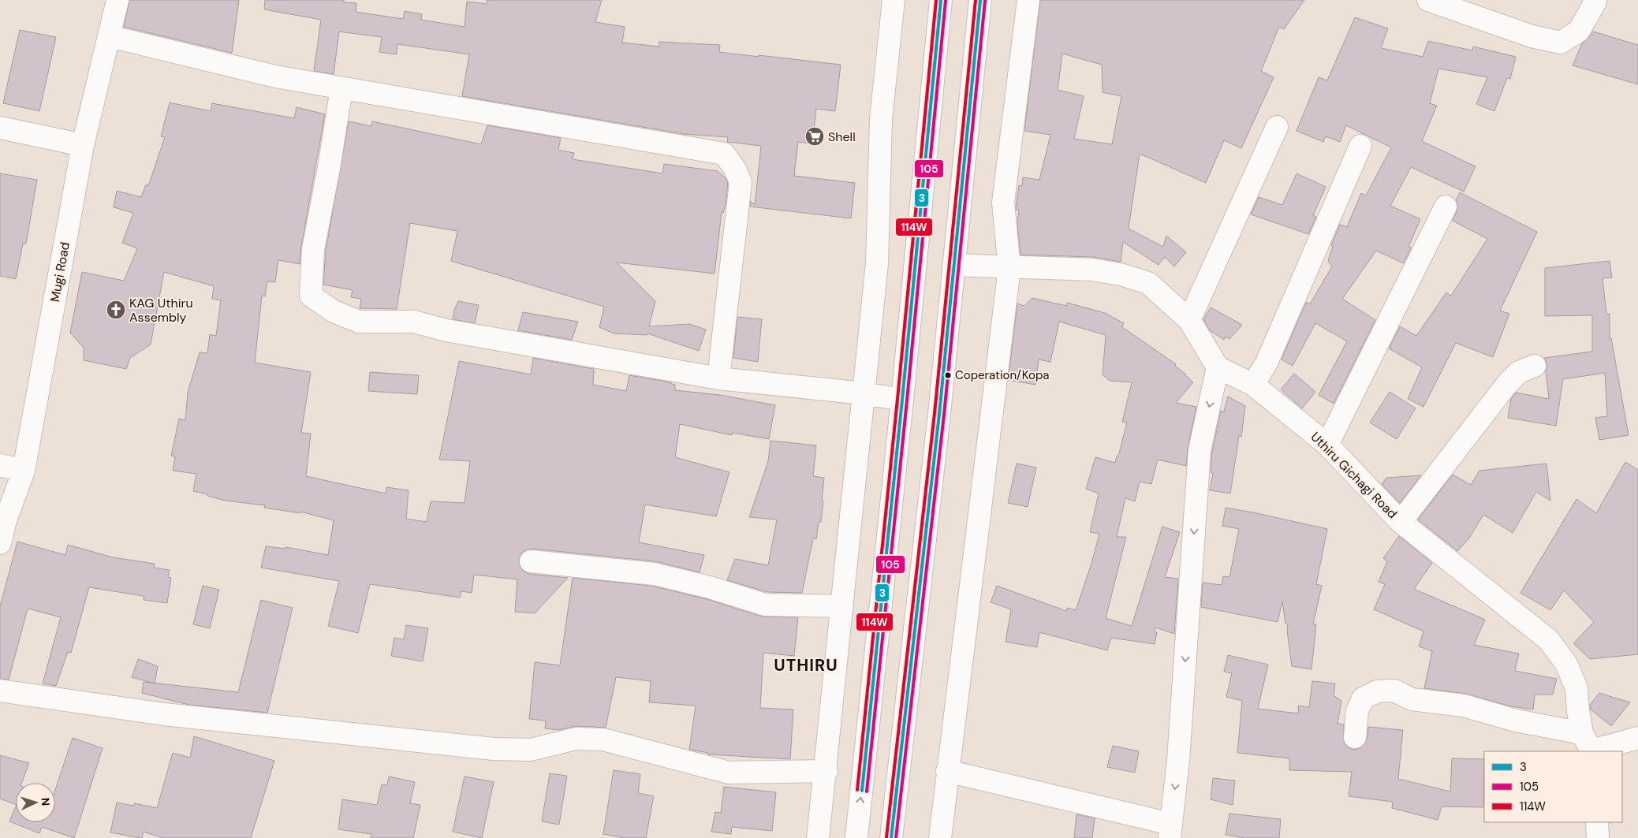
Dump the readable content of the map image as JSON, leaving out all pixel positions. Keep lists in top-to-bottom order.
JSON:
{
  "streets": {
    "main road": ["Mugi Road", "Uthiru Gichagi Road"]
  },
  "districts": ["UTHIRU"],
  "places": {
    "supermarket": ["Shell"],
    "church": ["KAG Uthiru Assembly"],
    "other": ["Coperation/Kopa"]
  },
  "lines": ["transit line 3", "transit line 114W", "transit line 105"],
  "legend": ["3", "105", "114W"],
  "north": "right"
}
